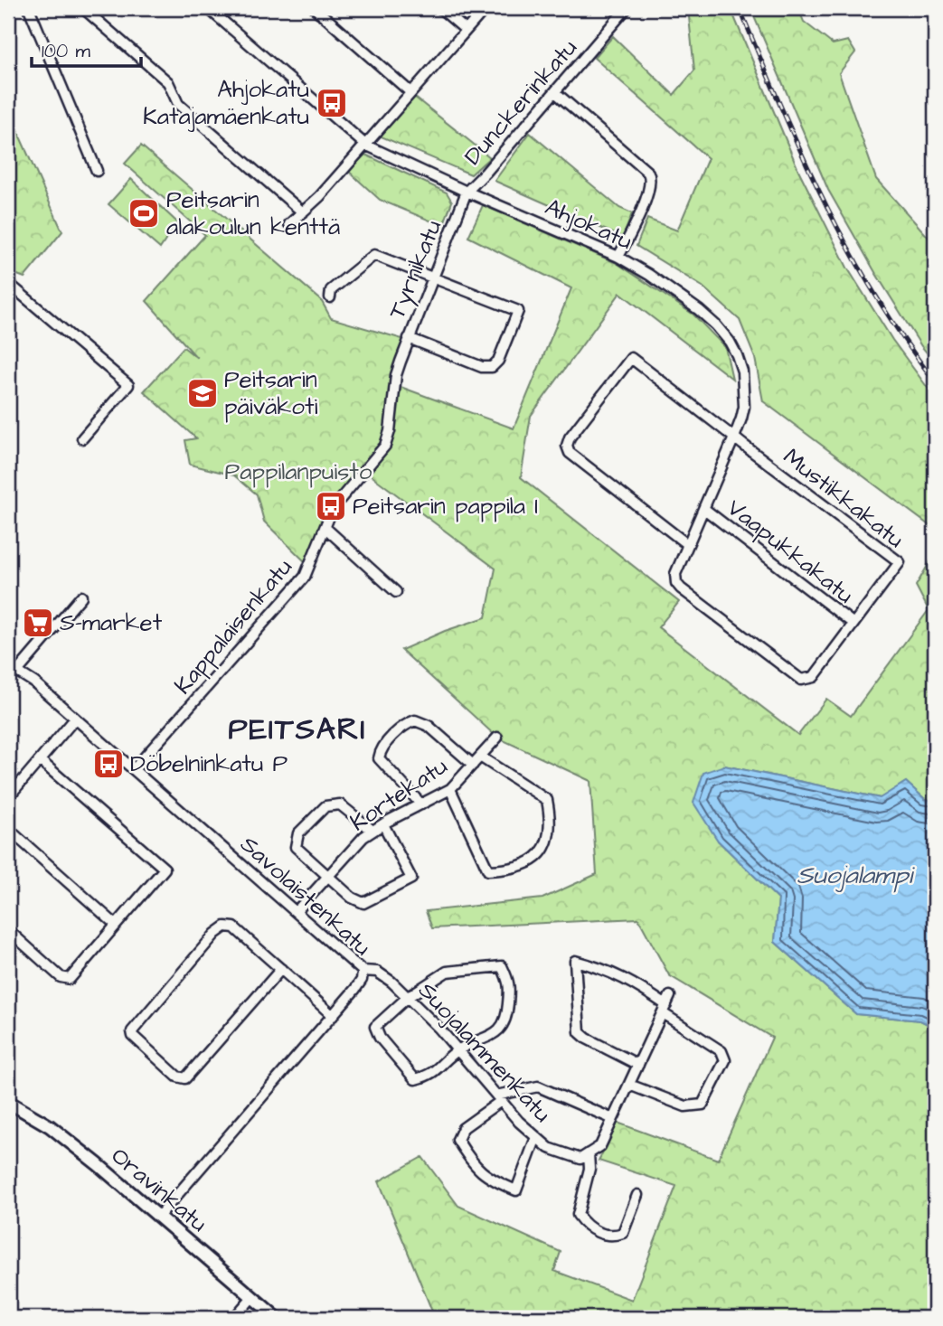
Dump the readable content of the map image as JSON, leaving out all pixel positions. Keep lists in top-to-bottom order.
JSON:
{
  "streets": {
    "street": [
      "Dunckerinkatu",
      "Ahjokatu",
      "Tyrnikatu",
      "Mustikkakatu",
      "Vaapukkakatu",
      "Kappalaisenkatu",
      "Kortekatu",
      "Savolaistenkatu",
      "Suojalammenkatu",
      "Oravinkatu"
    ]
  },
  "crossings": [
    ["Dunckerinkatu", "Ahjokatu"],
    ["Dunckerinkatu", "Tyrnikatu"],
    ["Ahjokatu", "Tyrnikatu"],
    ["Ahjokatu", "Mustikkakatu"],
    ["Ahjokatu", "Vaapukkakatu"],
    ["Tyrnikatu", "Kappalaisenkatu"],
    ["Mustikkakatu", "Vaapukkakatu"],
    ["Kappalaisenkatu", "Savolaistenkatu"],
    ["Kortekatu", "Savolaistenkatu"],
    ["Savolaistenkatu", "Suojalammenkatu"],
    ["Savolaistenkatu", "Oravinkatu"]
  ],
  "districts": ["PEITSARI"],
  "water": ["Suojalampi"],
  "parks": ["Pappilanpuisto"],
  "places": {
    "bus stop": ["Ahjokatu Katajamäenkatu", "Peitsarin pappila I", "Döbelninkatu P"],
    "sports": ["Peitsarin alakoulun kenttä"],
    "school or university": ["Peitsarin päiväkoti"],
    "supermarket": ["S-market"]
  },
  "scale_bar": "100 m"
}
